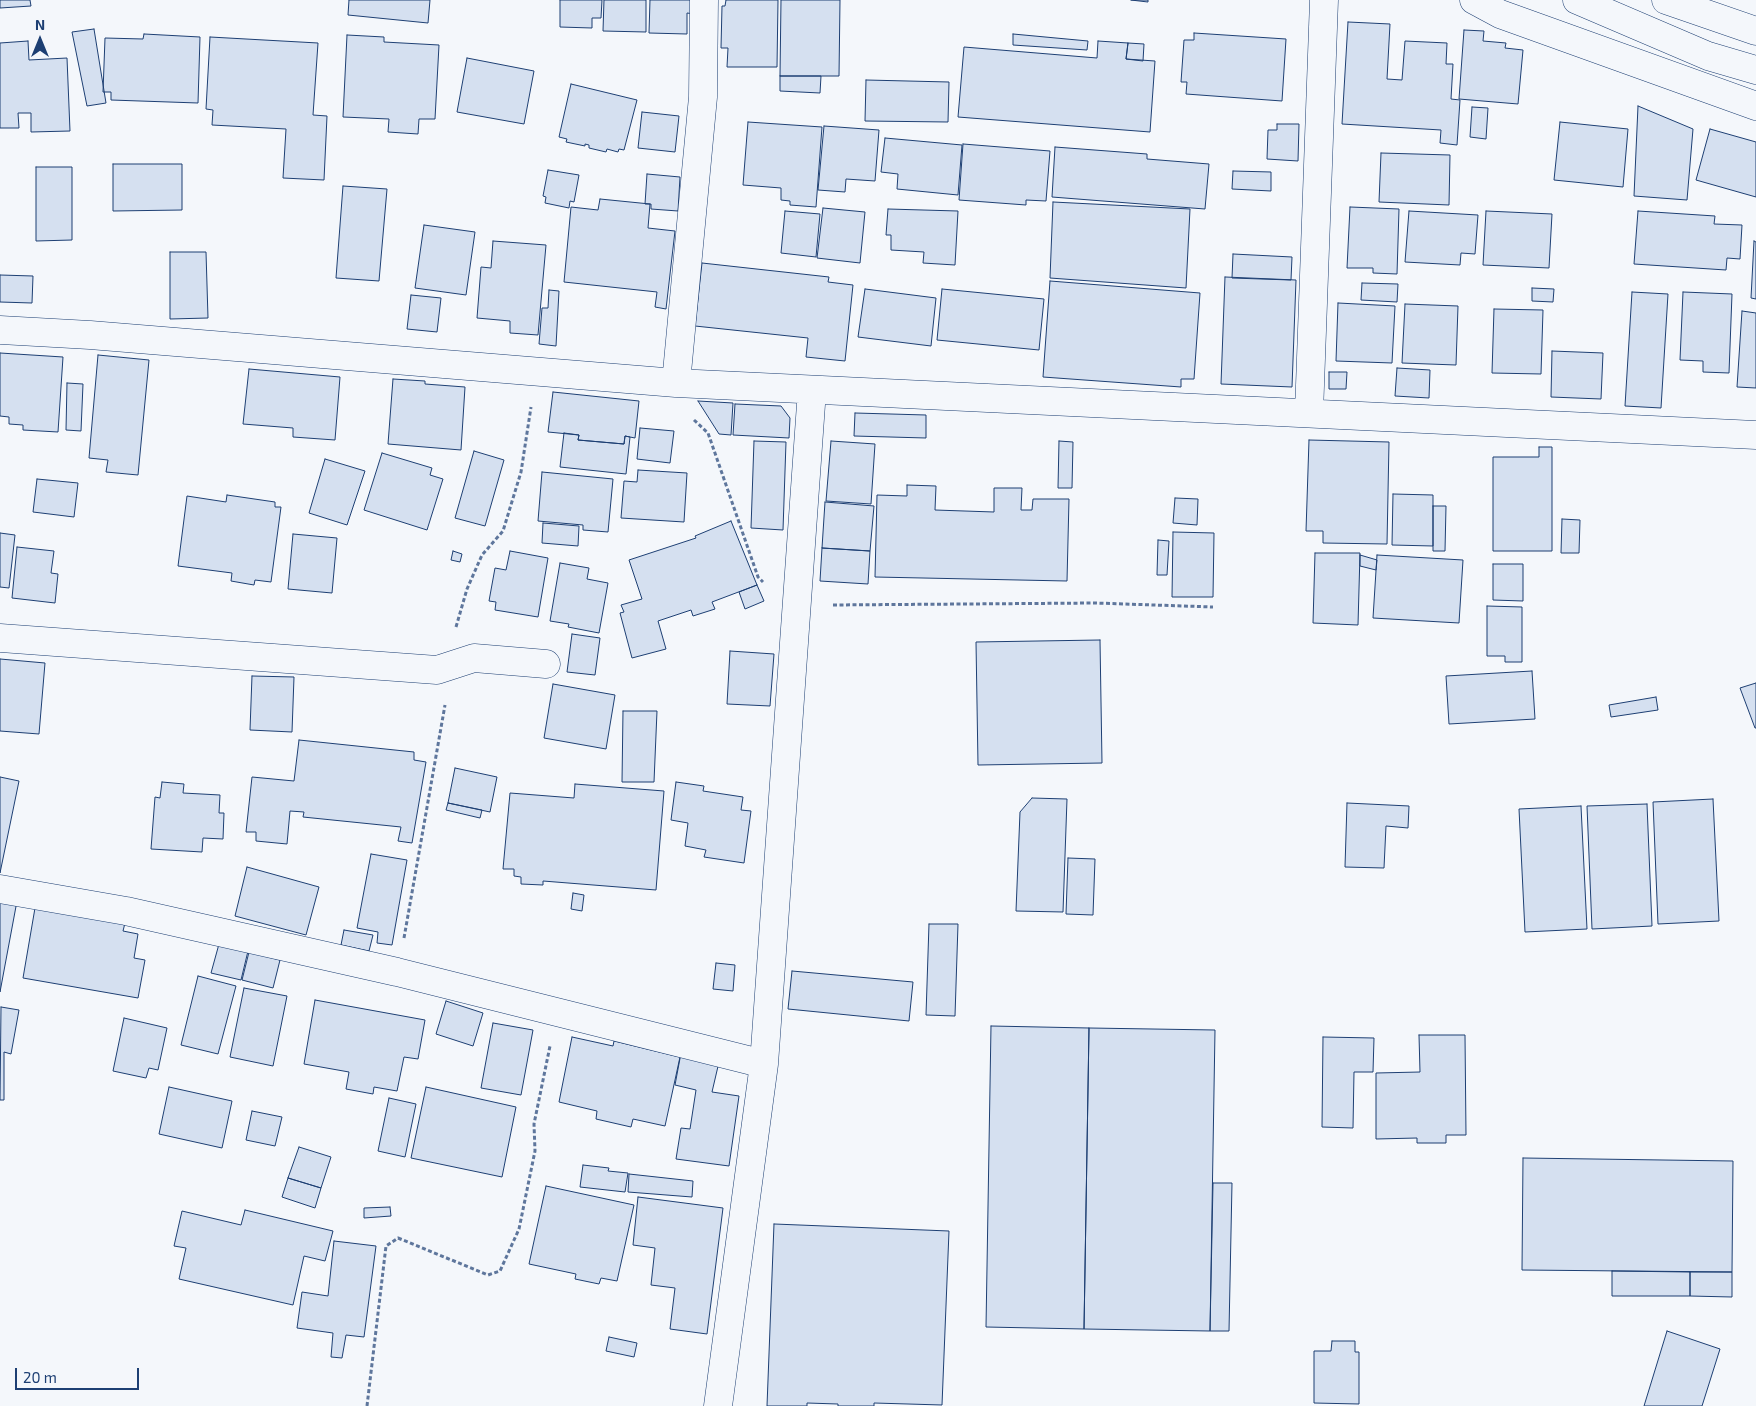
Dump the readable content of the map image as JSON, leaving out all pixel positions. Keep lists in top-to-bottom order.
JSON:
{
  "scale_bar": "20 m",
  "north": "top"
}
